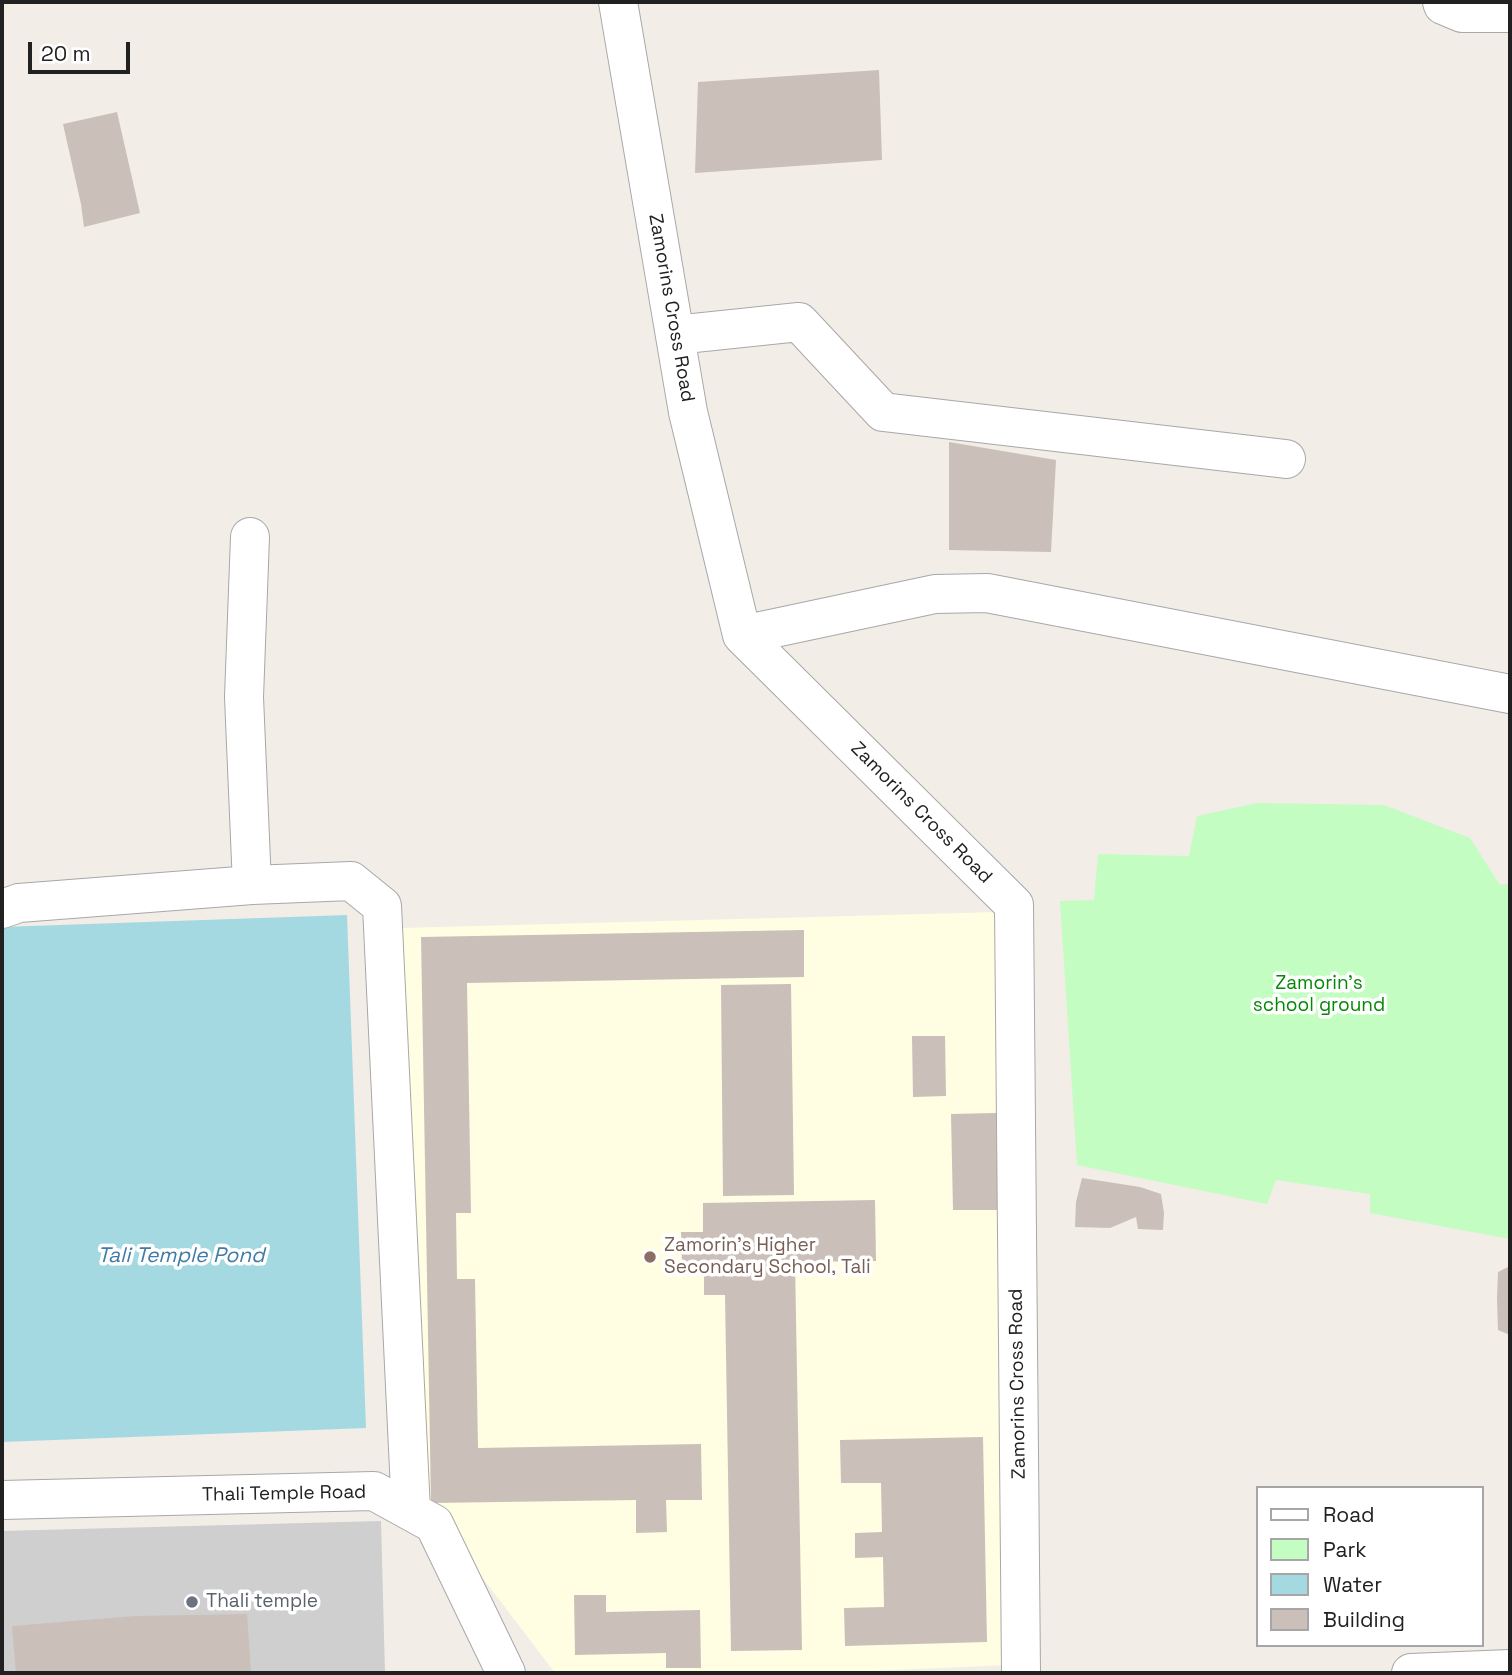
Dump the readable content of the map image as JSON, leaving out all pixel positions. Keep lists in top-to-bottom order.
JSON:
{
  "streets": {
    "street": ["Zamorins Cross Road", "Thali Temple Road"]
  },
  "water": ["Tali Temple Pond"],
  "parks": ["Zamorin's school ground"],
  "places": ["Zamorin's Higher Secondary School, Tali", "Thali temple"],
  "legend": [
    "Road",
    "Park",
    "Water",
    "Building"
  ],
  "scale_bar": "20 m"
}
